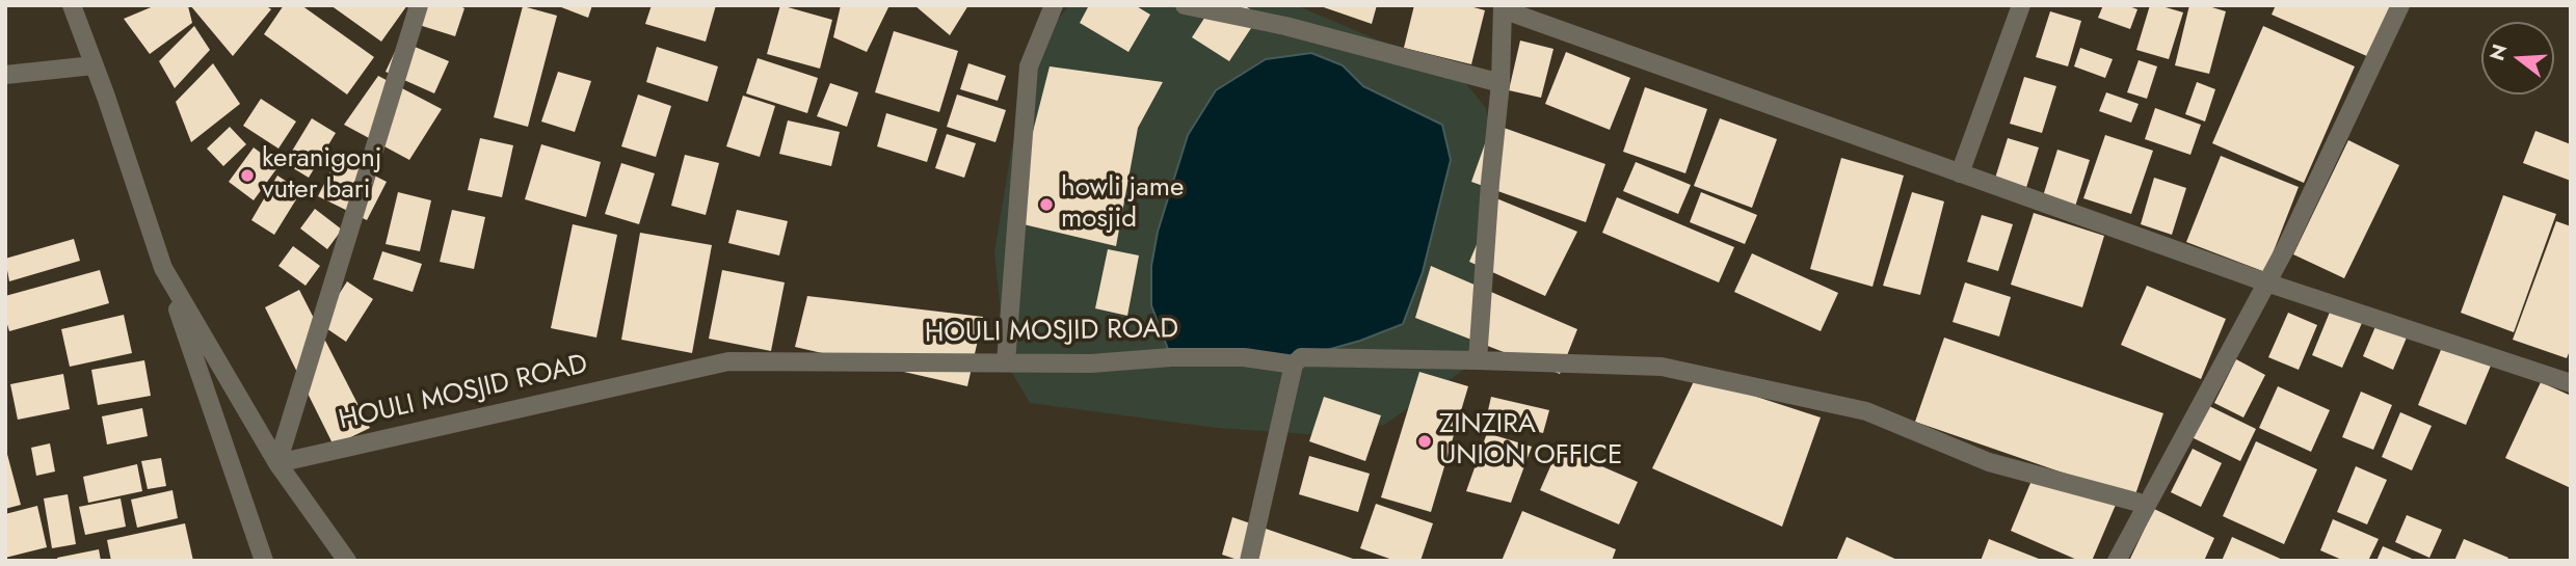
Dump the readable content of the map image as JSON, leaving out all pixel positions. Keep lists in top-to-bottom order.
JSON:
{
  "streets": {
    "street": ["HOULI MOSJID ROAD"]
  },
  "places": ["keranigonj vuter bari", "howli jame mosjid", "ZINZIRA UNION OFFICE"],
  "north": "left"
}
